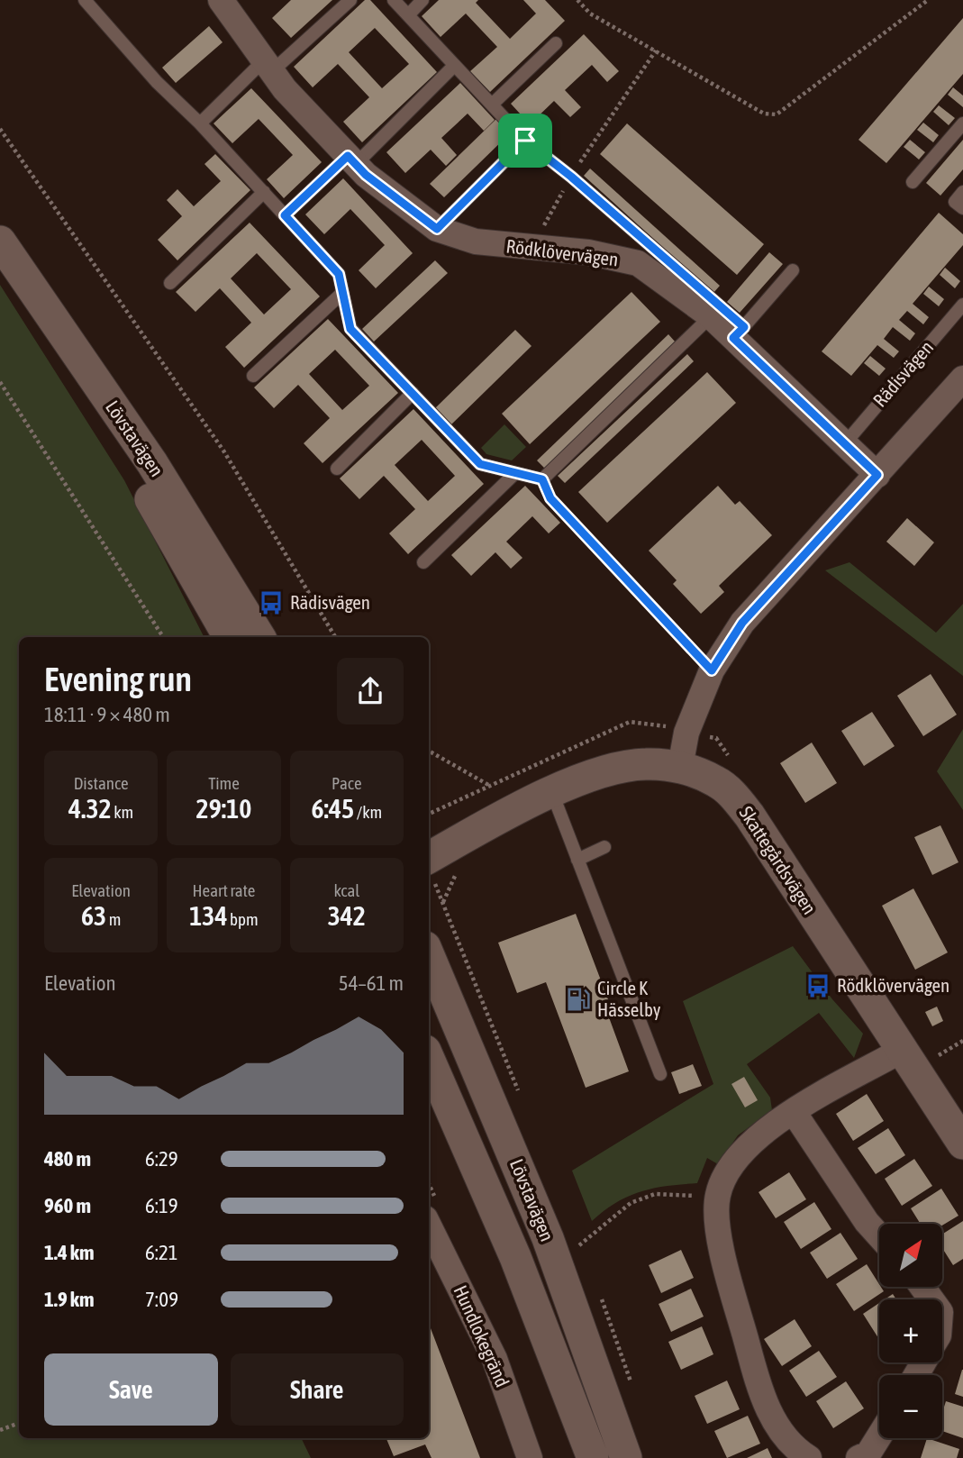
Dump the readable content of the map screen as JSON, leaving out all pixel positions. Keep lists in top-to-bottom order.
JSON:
{
  "streets": {
    "street": [
      "Rödklövervägen",
      "Lövstavägen",
      "Skattegårdsvägen",
      "Hundlokegränd"
    ],
    "lane": ["Rädisvägen"]
  },
  "crossings": [
    ["Rödklövervägen", "Rädisvägen"]
  ],
  "places": {
    "bus stop": ["Rädisvägen", "Rödklövervägen"],
    "fuel station": ["Circle K Hässelby"]
  },
  "north": "top right",
  "page": {
    "heading": ["Evening run", "18:11 · 9 × 480 m"],
    "stats": [
      ["Distance", "4.32 km"],
      ["Time", "29:10"],
      ["Pace", "6:45 /km"],
      ["Elevation", "63 m"],
      ["Heart rate", "134 bpm"],
      ["kcal", "342"]
    ],
    "chart": ["Elevation", "54–61 m"],
    "list": [
      {
        "name": "480 m",
        "note": "6:29"
      },
      {
        "name": "960 m",
        "note": "6:19"
      },
      {
        "name": "1.4 km",
        "note": "6:21"
      },
      {
        "name": "1.9 km",
        "note": "7:09"
      }
    ],
    "map_buttons": ["+", "−"],
    "buttons": ["Save", "Share"]
  }
}
